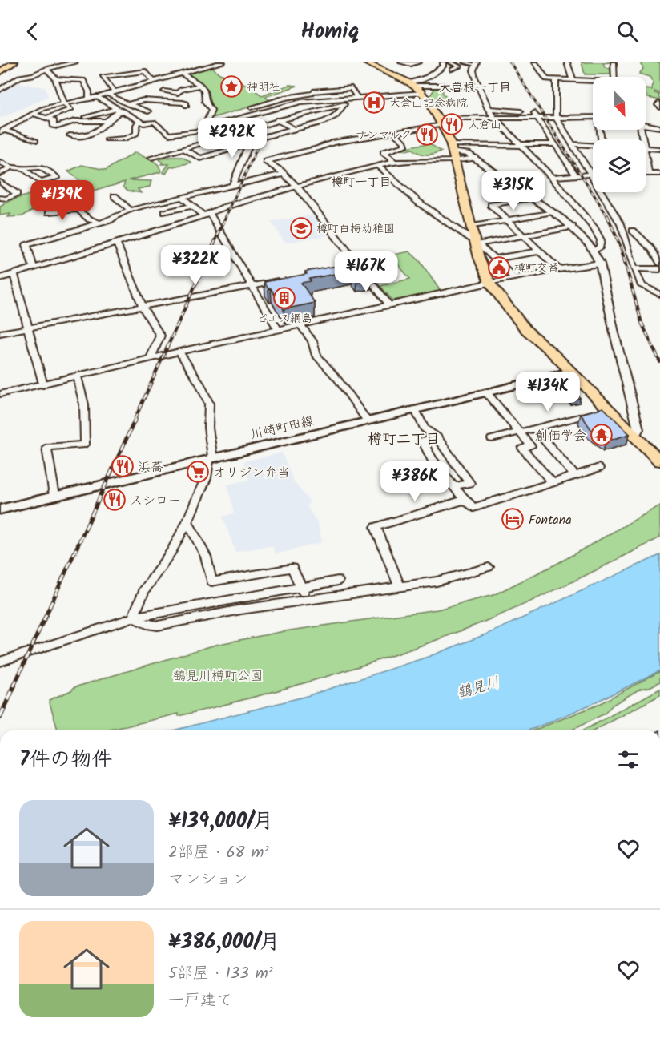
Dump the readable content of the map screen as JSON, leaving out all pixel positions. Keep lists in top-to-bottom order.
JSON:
{
  "streets": {
    "main road": ["川崎町田線"]
  },
  "districts": ["大曽根一丁目", "樽町一丁目", "樽町二丁目"],
  "water": ["鶴見川"],
  "parks": ["鶴見川樽町公園"],
  "places": {
    "place": ["神明社"],
    "hospital": ["大倉山記念病院"],
    "restaurant": [
      "大倉山",
      "サンマルク",
      "浜蕎",
      "スシロー"
    ],
    "school or university": ["樽町白梅幼稚園"],
    "public building": ["樽町交番"],
    "building": ["ピエス綱島"],
    "temple": ["創価学会"],
    "supermarket": ["オリジン弁当"],
    "hotel": ["Fontana"]
  },
  "north": "bottom right",
  "page": {
    "header": "Homiq",
    "price": [
      "¥292K",
      "¥315K",
      "¥139K",
      "¥322K",
      "¥167K",
      "¥134K",
      "¥386K"
    ],
    "heading": "7件の物件",
    "list": [
      {
        "name": "¥139,000/月",
        "note": "2部屋 · 68 m² · マンション"
      },
      {
        "name": "¥386,000/月",
        "note": "5部屋 · 133 m² · 一戸建て"
      }
    ]
  }
}
